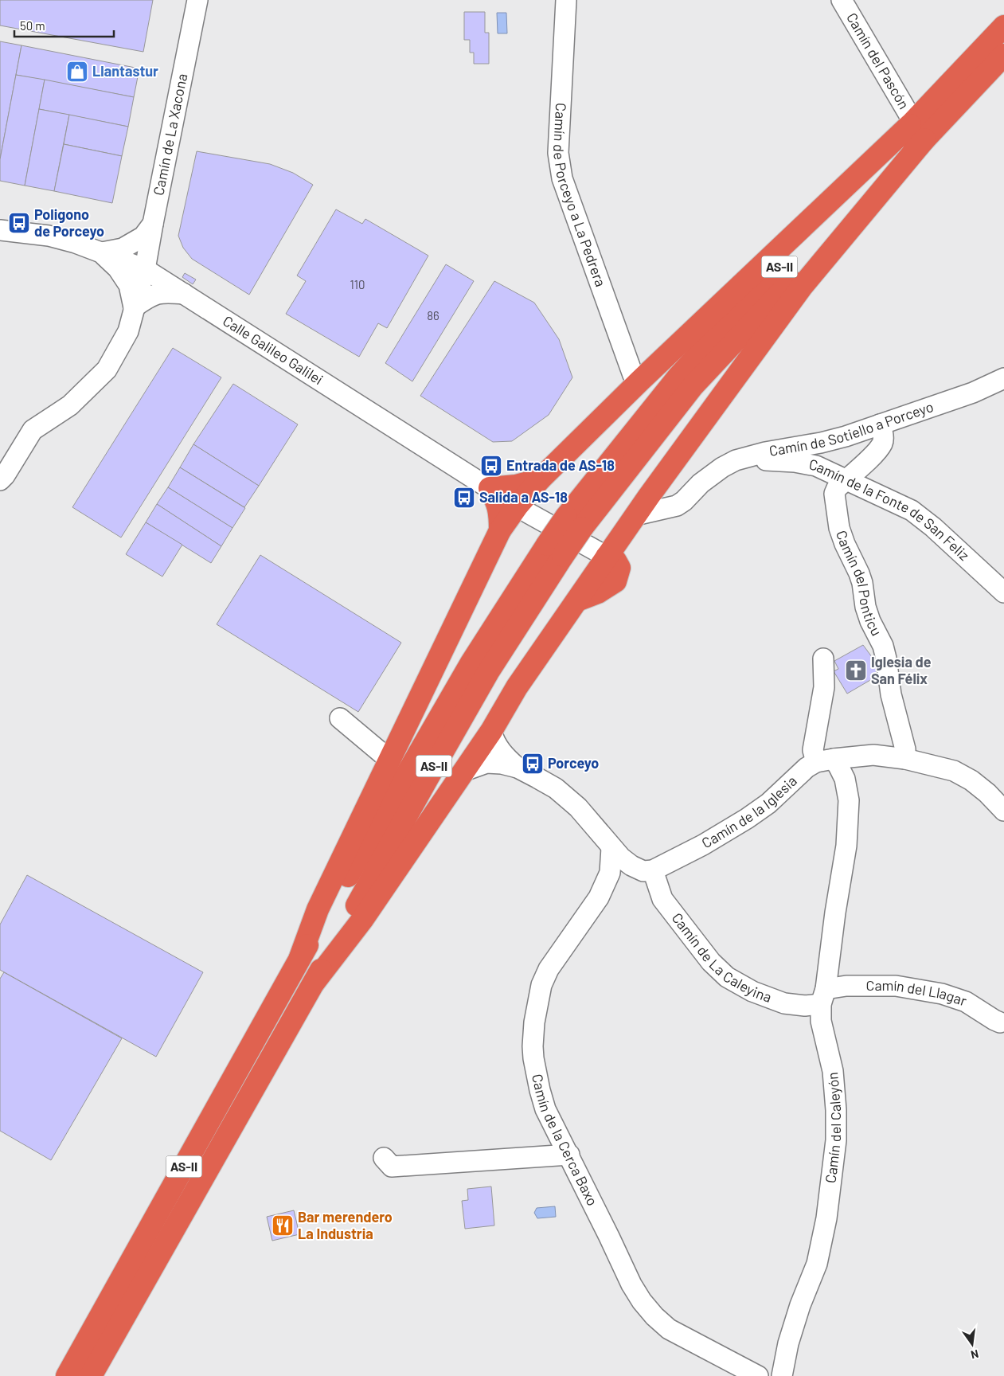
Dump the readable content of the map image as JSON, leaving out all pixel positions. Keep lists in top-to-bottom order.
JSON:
{
  "streets": {
    "highway": ["AS-II"],
    "street": [
      "Camín del Pascón",
      "Camín de La Xacona",
      "Camín de Porceyo a La Pedrera",
      "Calle Galileo Galilei",
      "Camín de Sotiello a Porceyo",
      "Camín de la Fonte de San Feliz",
      "Camín del Ponticu",
      "Camín de la Iglesia",
      "Camín de La Caleyina",
      "Camín del Llagar",
      "Camín del Caleyón",
      "Camín de la Cerca Baxo"
    ]
  },
  "crossings": [
    ["Camín del Pascón", "AS-II"],
    ["Camín de La Xacona", "Calle Galileo Galilei"],
    ["Camín de Sotiello a Porceyo", "Camín de la Fonte de San Feliz"],
    ["Camín de Sotiello a Porceyo", "Camín del Ponticu"],
    ["Camín de la Fonte de San Feliz", "Camín del Ponticu"],
    ["Camín de la Iglesia", "Camín de La Caleyina"],
    ["Camín de la Iglesia", "Camín del Caleyón"],
    ["Camín de La Caleyina", "Camín del Llagar"],
    ["Camín de La Caleyina", "Camín del Caleyón"],
    ["Camín del Llagar", "Camín del Caleyón"]
  ],
  "places": {
    "shop": ["Llantastur"],
    "bus stop": [
      "Poligono de Porceyo",
      "Entrada de AS-18",
      "Salida a AS-18",
      "Porceyo"
    ],
    "church": ["Iglesia de San Félix"],
    "restaurant": ["Bar merendero La Industria"]
  },
  "house_numbers": ["110", "86"],
  "scale_bar": "50 m",
  "north": "bottom"
}
